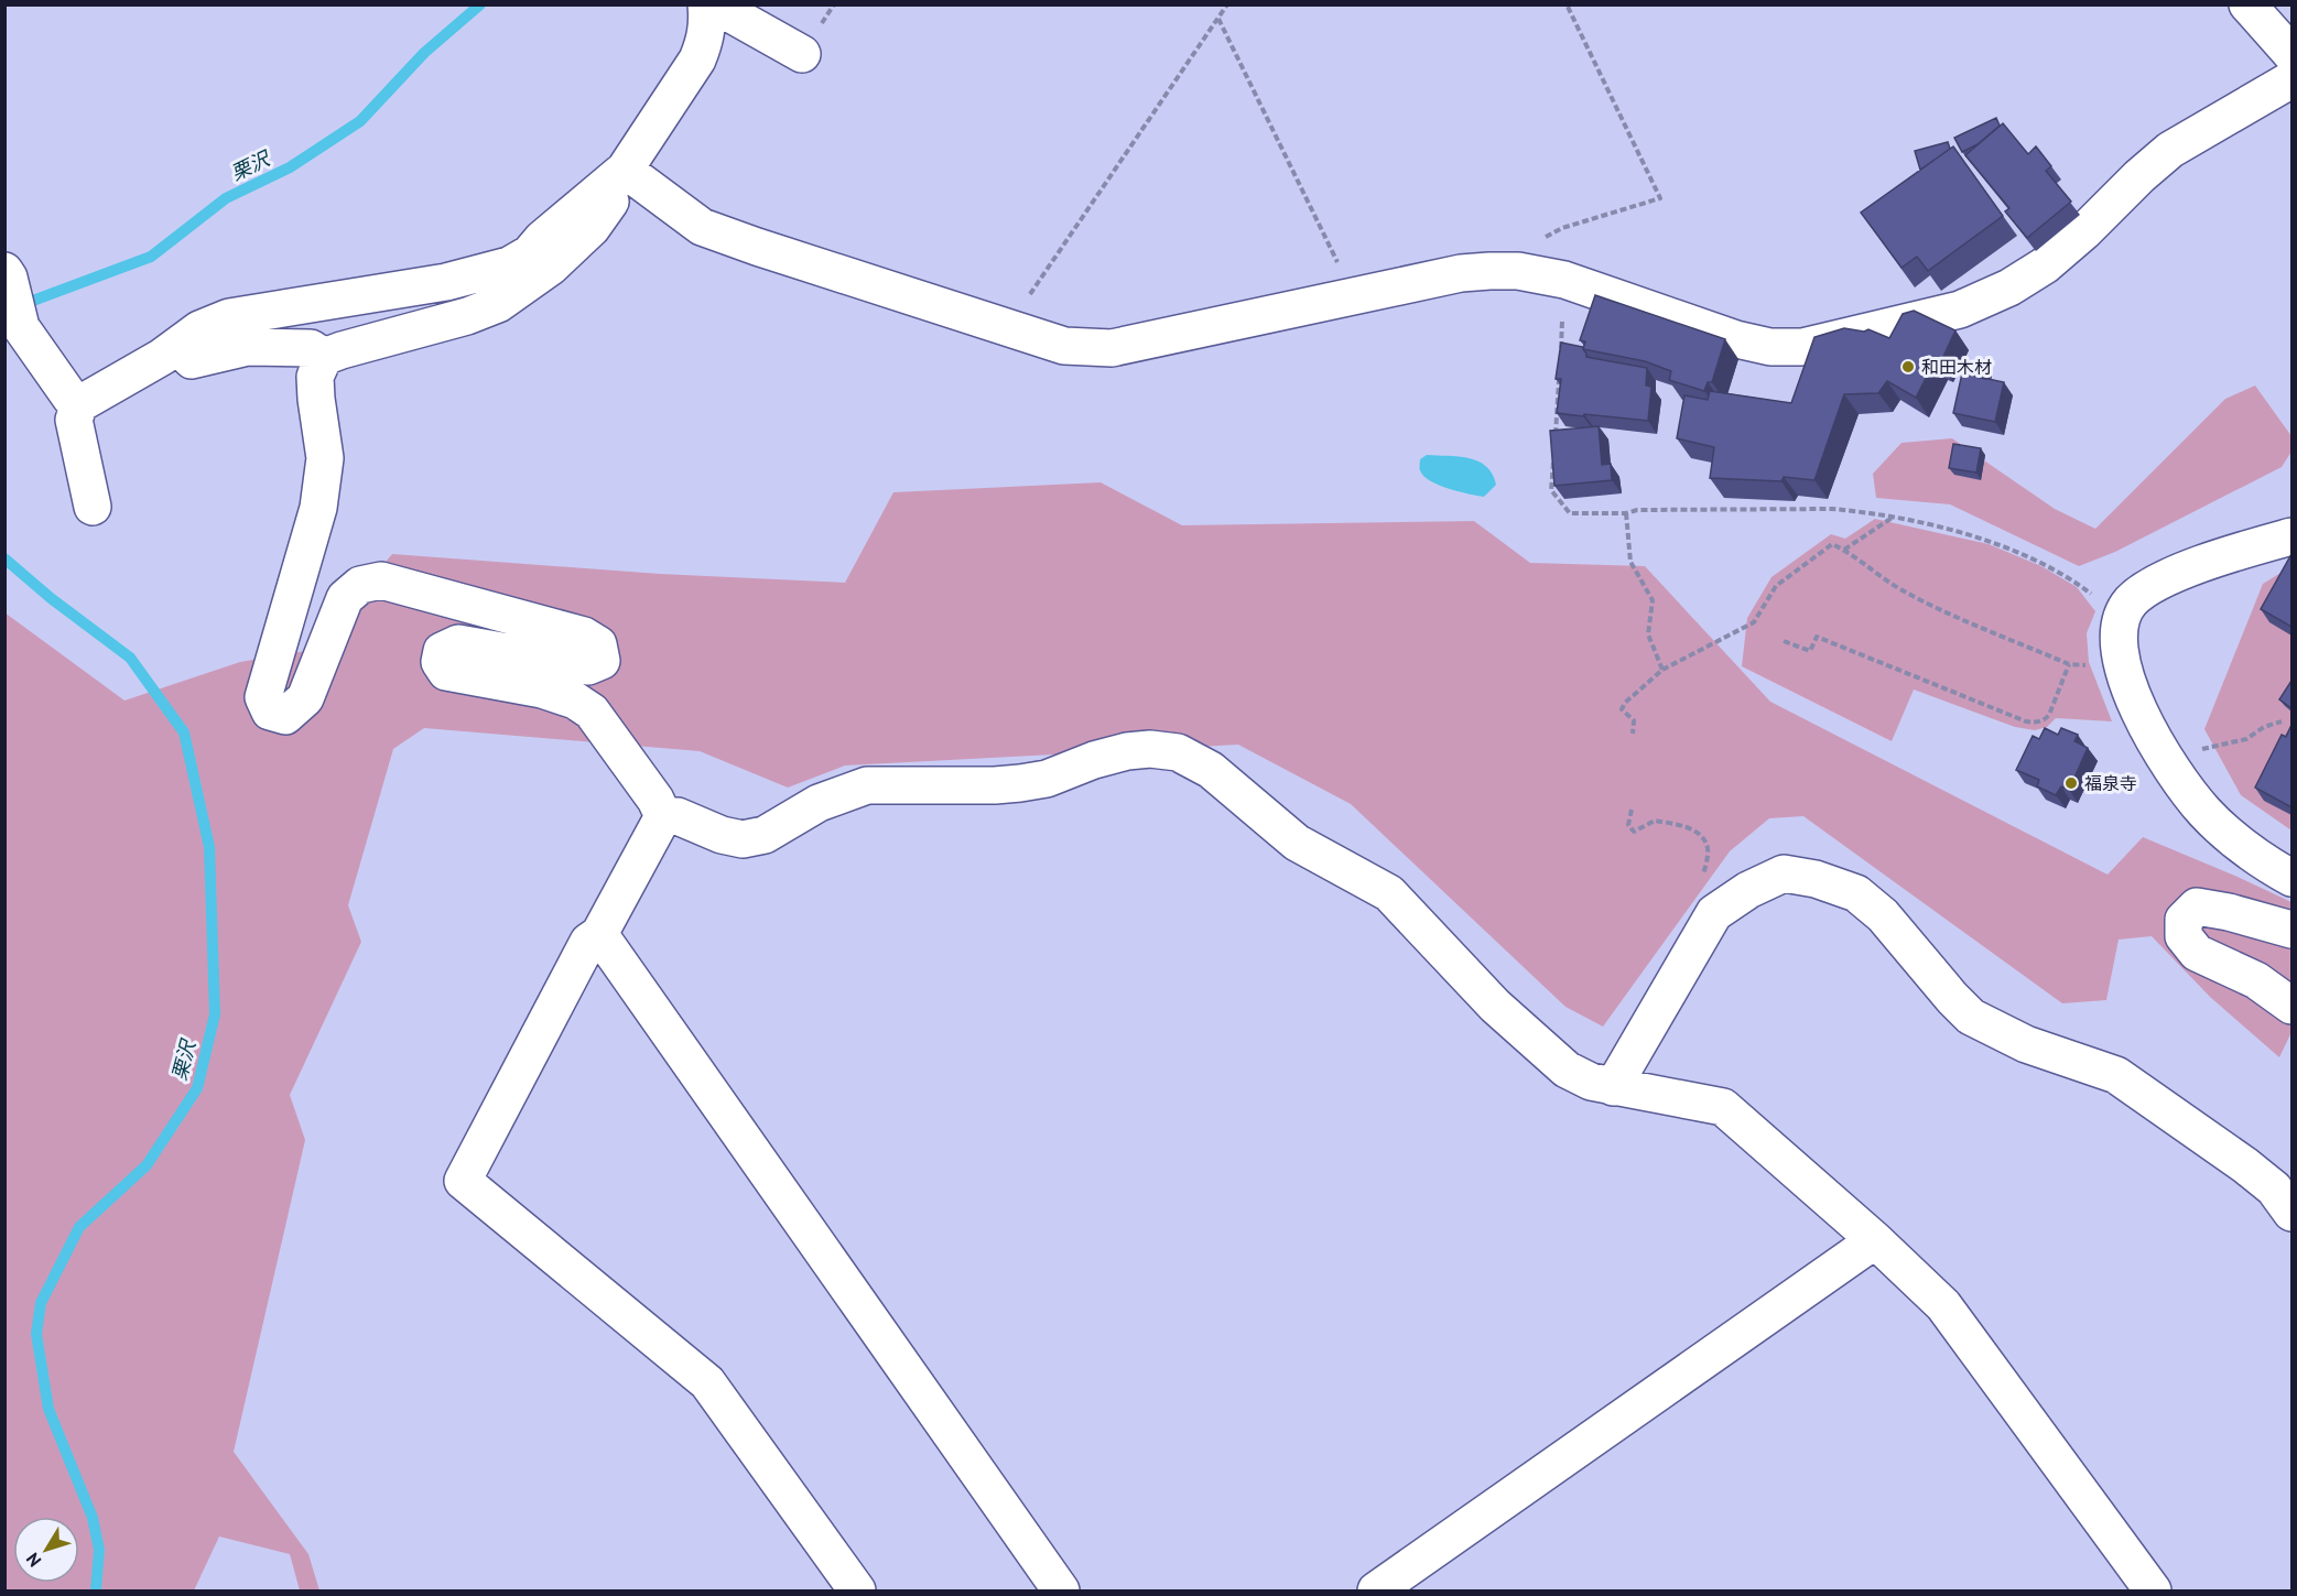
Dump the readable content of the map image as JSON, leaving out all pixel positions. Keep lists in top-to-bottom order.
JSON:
{
  "water": ["栗沢"],
  "places": ["和田木材", "福泉寺"],
  "north": "bottom left"
}
